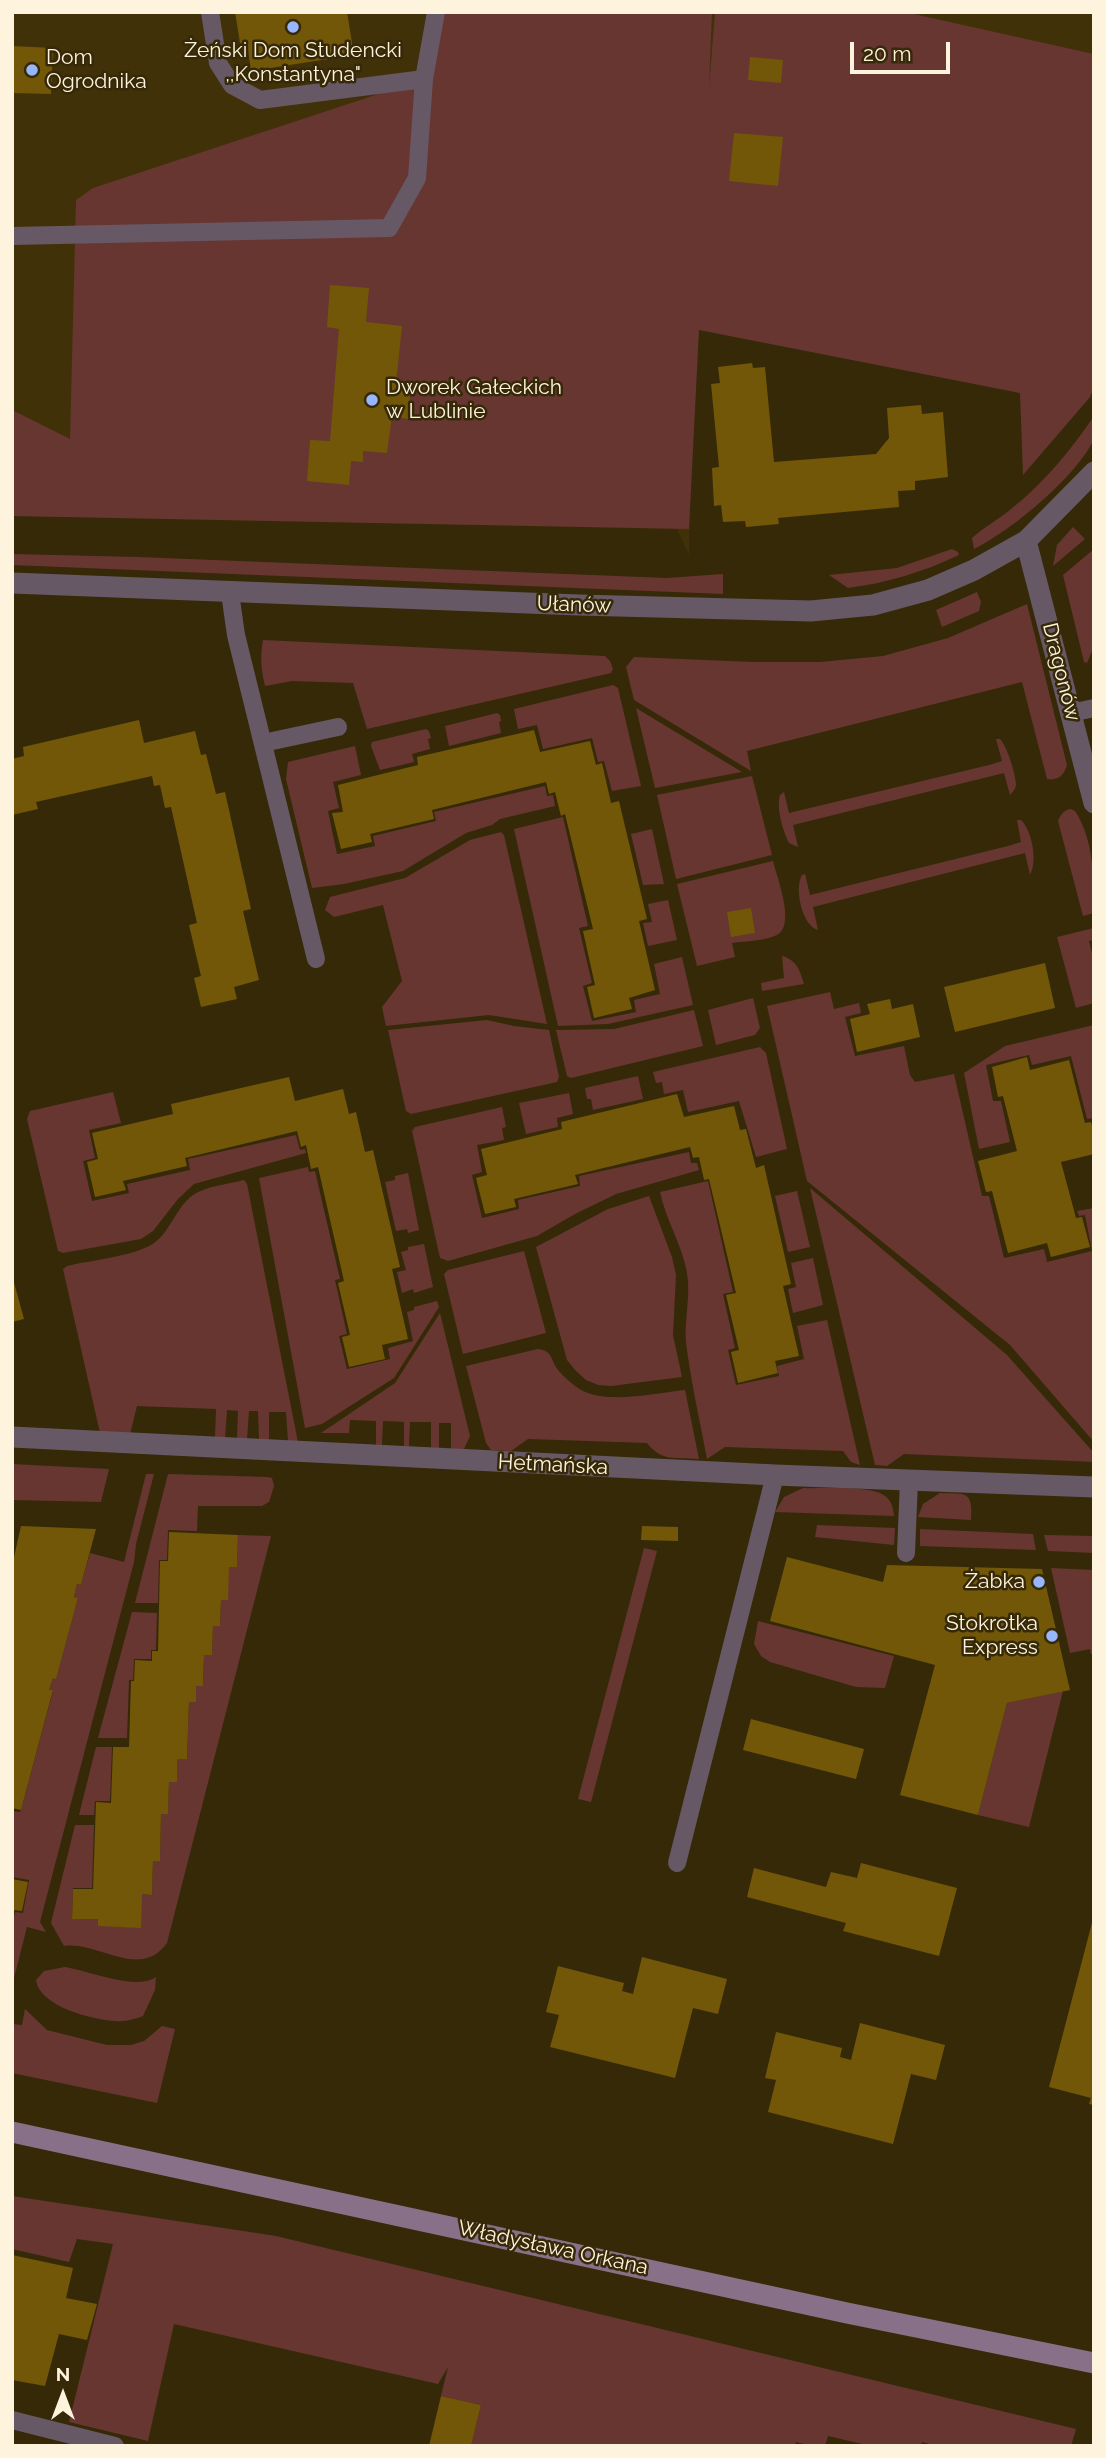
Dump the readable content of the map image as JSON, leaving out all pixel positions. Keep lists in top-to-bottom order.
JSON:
{
  "streets": {
    "street": [
      "Ułanów",
      "Dragonów",
      "Hetmańska",
      "Władysława Orkana"
    ]
  },
  "crossings": [
    ["Ułanów", "Dragonów"]
  ],
  "places": [
    "Żeński Dom Studencki ,,Konstantyna\"",
    "Dom Ogrodnika",
    "Dworek Gałeckich w Lublinie",
    "Żabka",
    "Stokrotka Express"
  ],
  "scale_bar": "20 m",
  "north": "top"
}
